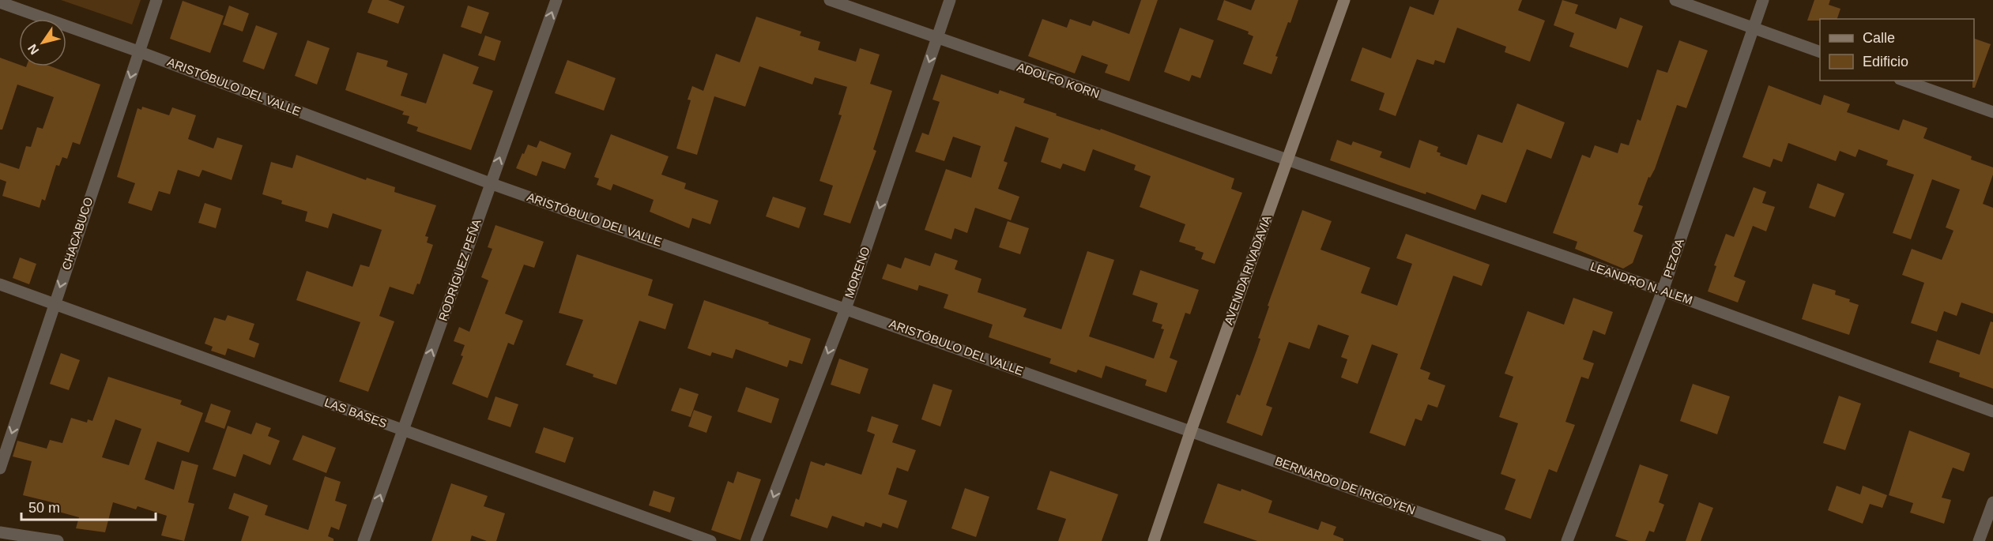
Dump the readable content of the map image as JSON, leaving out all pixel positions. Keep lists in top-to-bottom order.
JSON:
{
  "streets": {
    "main road": ["AVENIDA RIVADAVIA"],
    "street": [
      "ADOLFO KORN",
      "ARISTÓBULO DEL VALLE",
      "CHACABUCO",
      "PEZOA",
      "RODRÍGUEZ PEÑA",
      "MORENO",
      "LEANDRO N. ALEM",
      "LAS BASES",
      "BERNARDO DE IRIGOYEN"
    ]
  },
  "crossings": [
    ["ADOLFO KORN", "AVENIDA RIVADAVIA"],
    ["ADOLFO KORN", "MORENO"],
    ["ADOLFO KORN", "LEANDRO N. ALEM"],
    ["ARISTÓBULO DEL VALLE", "CHACABUCO"],
    ["ARISTÓBULO DEL VALLE", "RODRÍGUEZ PEÑA"],
    ["ARISTÓBULO DEL VALLE", "AVENIDA RIVADAVIA"],
    ["ARISTÓBULO DEL VALLE", "MORENO"],
    ["ARISTÓBULO DEL VALLE", "BERNARDO DE IRIGOYEN"],
    ["CHACABUCO", "LAS BASES"],
    ["PEZOA", "LEANDRO N. ALEM"],
    ["RODRÍGUEZ PEÑA", "LAS BASES"],
    ["AVENIDA RIVADAVIA", "LEANDRO N. ALEM"],
    ["AVENIDA RIVADAVIA", "BERNARDO DE IRIGOYEN"]
  ],
  "one_way": ["CHACABUCO", "RODRÍGUEZ PEÑA", "MORENO"],
  "legend": ["Calle", "Edificio"],
  "scale_bar": "50 m",
  "north": "bottom left"
}
